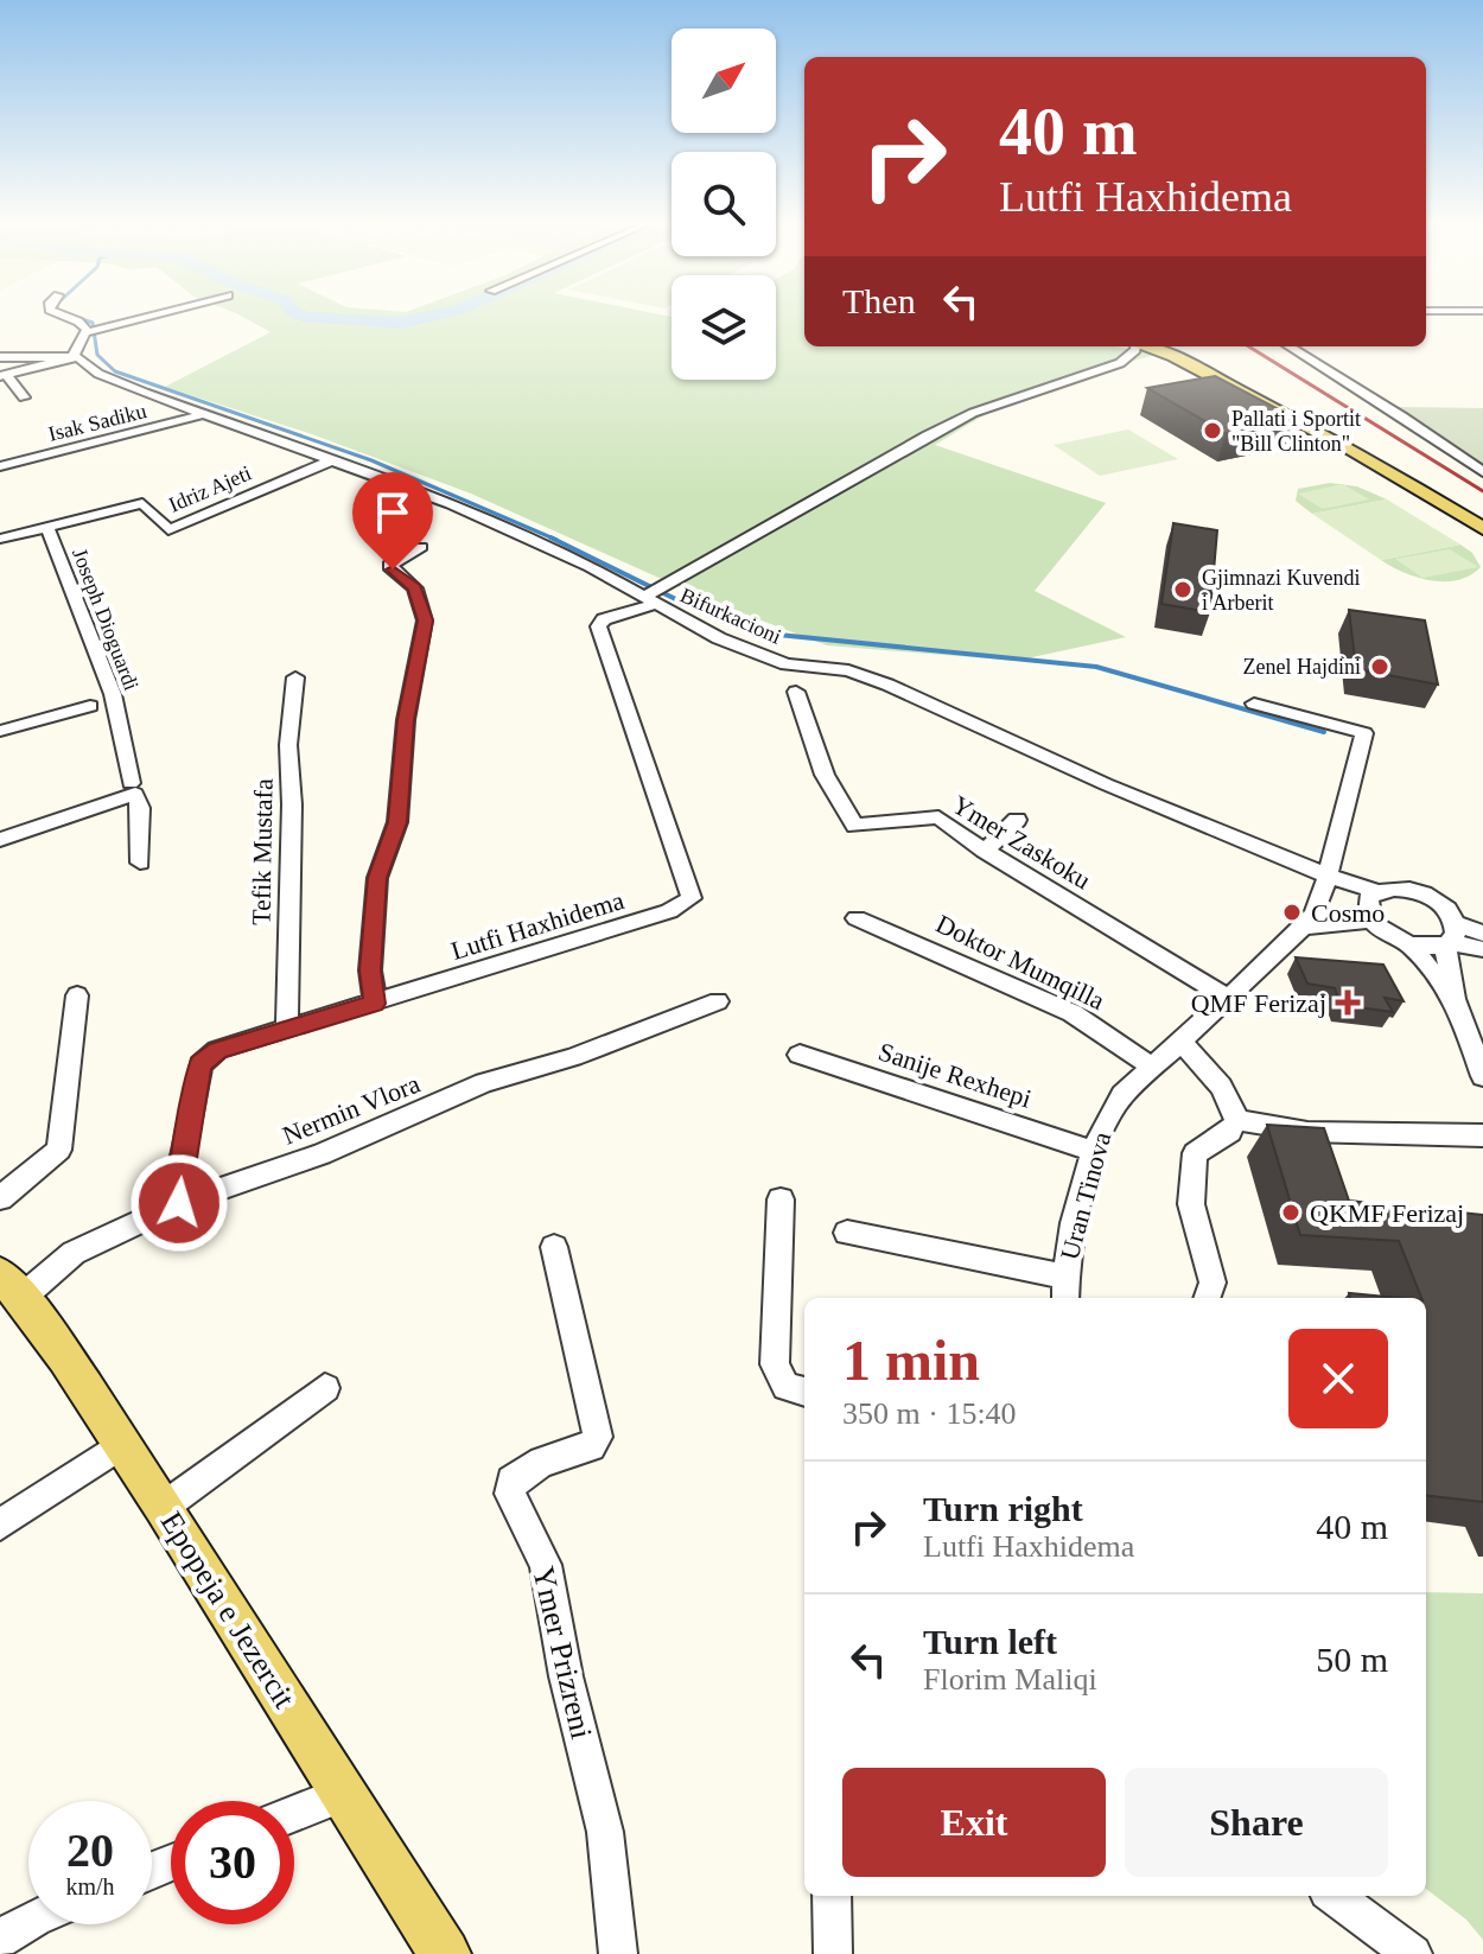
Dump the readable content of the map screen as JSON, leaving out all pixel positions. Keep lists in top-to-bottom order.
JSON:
{
  "streets": {
    "main road": ["Epopeja e Jezercit"],
    "street": [
      "Isak Sadiku",
      "Idriz Ajeti",
      "Bifurkacioni",
      "Joseph Dioguardi",
      "Ymer Zaskoku",
      "Tefik Mustafa",
      "Lutfi Haxhidema",
      "Doktor Mumqilla",
      "Sanije Rexhepi",
      "Nermin Vlora",
      "Uran Tinova",
      "Ymer Prizreni"
    ]
  },
  "crossings": [
    ["Isak Sadiku", "Bifurkacioni"],
    ["Idriz Ajeti", "Bifurkacioni"],
    ["Idriz Ajeti", "Joseph Dioguardi"],
    ["Bifurkacioni", "Lutfi Haxhidema"],
    ["Ymer Zaskoku", "Uran Tinova"],
    ["Tefik Mustafa", "Lutfi Haxhidema"],
    ["Lutfi Haxhidema", "Nermin Vlora"],
    ["Doktor Mumqilla", "Uran Tinova"],
    ["Sanije Rexhepi", "Uran Tinova"],
    ["Nermin Vlora", "Epopeja e Jezercit"]
  ],
  "places": {
    "other": [
      "Pallati i Sportit \"Bill Clinton\"",
      "Gjimnazi Kuvendi i Arberit",
      "Zenel Hajdini",
      "Cosmo",
      "QKMF Ferizaj"
    ],
    "health": ["QMF Ferizaj"]
  },
  "north": "top right",
  "page": {
    "turn": ["40 m", "Lutfi Haxhidema"],
    "then": "Then",
    "heading": ["1 min", "350 m · 15:40"],
    "list": [
      {
        "name": "Turn right",
        "note": "Lutfi Haxhidema",
        "value": "40 m"
      },
      {
        "name": "Turn left",
        "note": "Florim Maliqi",
        "value": "50 m"
      }
    ],
    "buttons": ["Exit", "Share"],
    "speed": "20 km/h",
    "limit": "30"
  }
}
